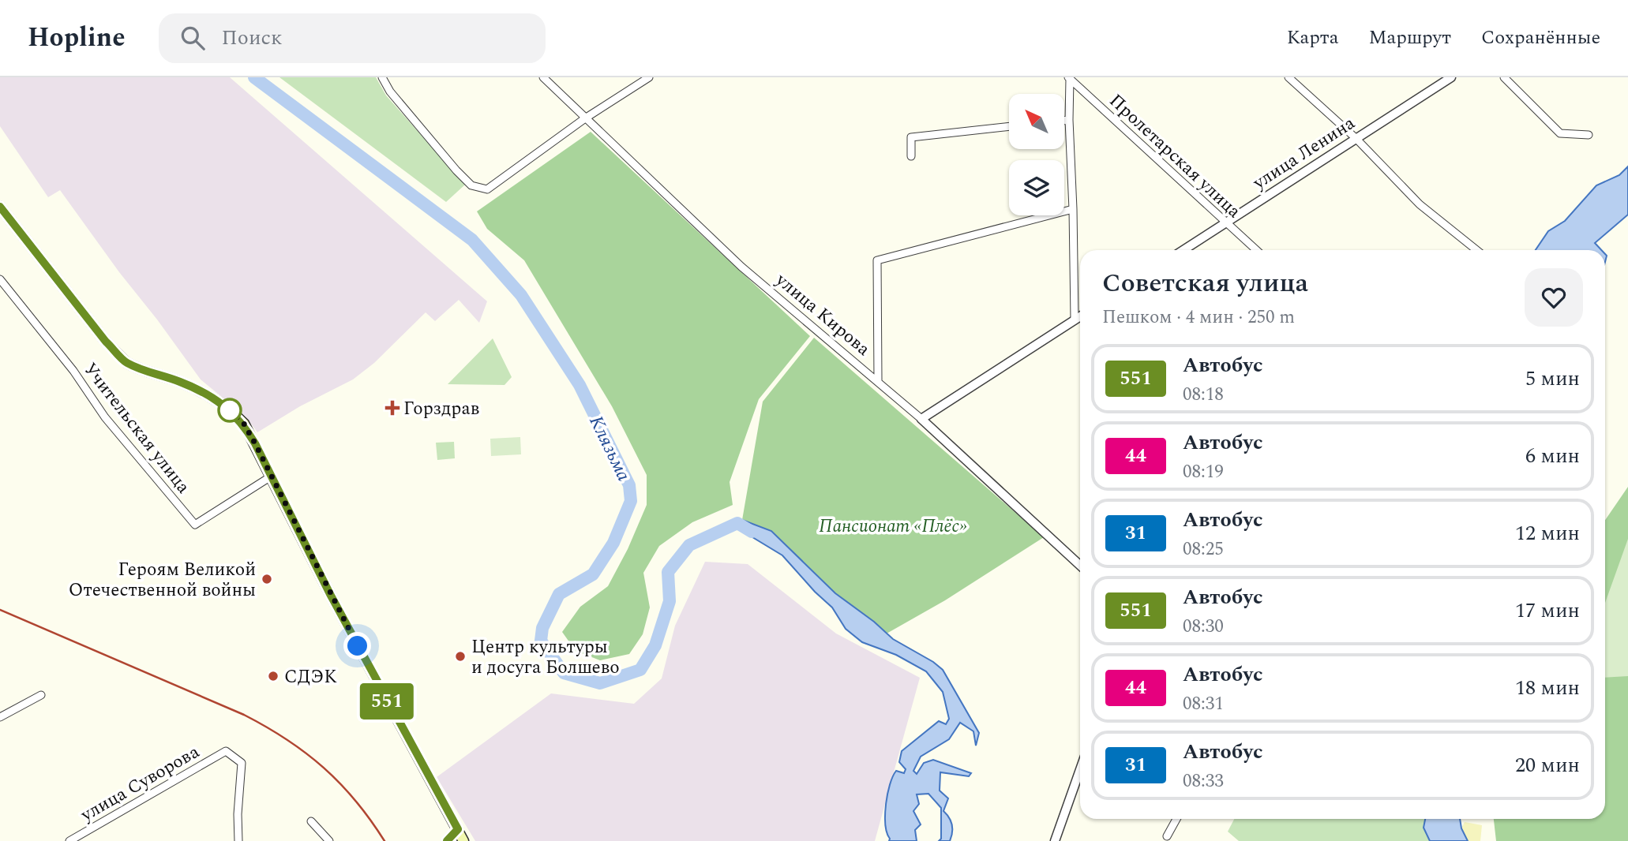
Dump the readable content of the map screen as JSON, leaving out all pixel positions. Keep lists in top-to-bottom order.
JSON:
{
  "streets": {
    "street": [
      "улица Ленина",
      "Пролетарская улица",
      "улица Кирова",
      "Учительская улица",
      "улица Суворова"
    ]
  },
  "crossings": [
    ["улица Ленина", "Пролетарская улица"]
  ],
  "water": ["Клязьма"],
  "parks": ["Пансионат «Плёс»"],
  "places": {
    "health": ["Горздрав"],
    "other": ["Героям Великой Отечественной войны", "Центр культуры и досуга Болшево", "СДЭК"]
  },
  "lines": ["bus line 551"],
  "north": "top left",
  "page": {
    "header": "Hopline",
    "search": "Поиск",
    "nav": ["Карта", "Маршрут", "Сохранённые"],
    "on_map": "551",
    "heading": ["Советская улица", "Пешком · 4 мин · 250 m"],
    "list": [
      {
        "mark": "551",
        "name": "Автобус",
        "note": "08:18",
        "value": "5 мин"
      },
      {
        "mark": "44",
        "name": "Автобус",
        "note": "08:19",
        "value": "6 мин"
      },
      {
        "mark": "31",
        "name": "Автобус",
        "note": "08:25",
        "value": "12 мин"
      },
      {
        "mark": "551",
        "name": "Автобус",
        "note": "08:30",
        "value": "17 мин"
      },
      {
        "mark": "44",
        "name": "Автобус",
        "note": "08:31",
        "value": "18 мин"
      },
      {
        "mark": "31",
        "name": "Автобус",
        "note": "08:33",
        "value": "20 мин"
      }
    ]
  }
}
